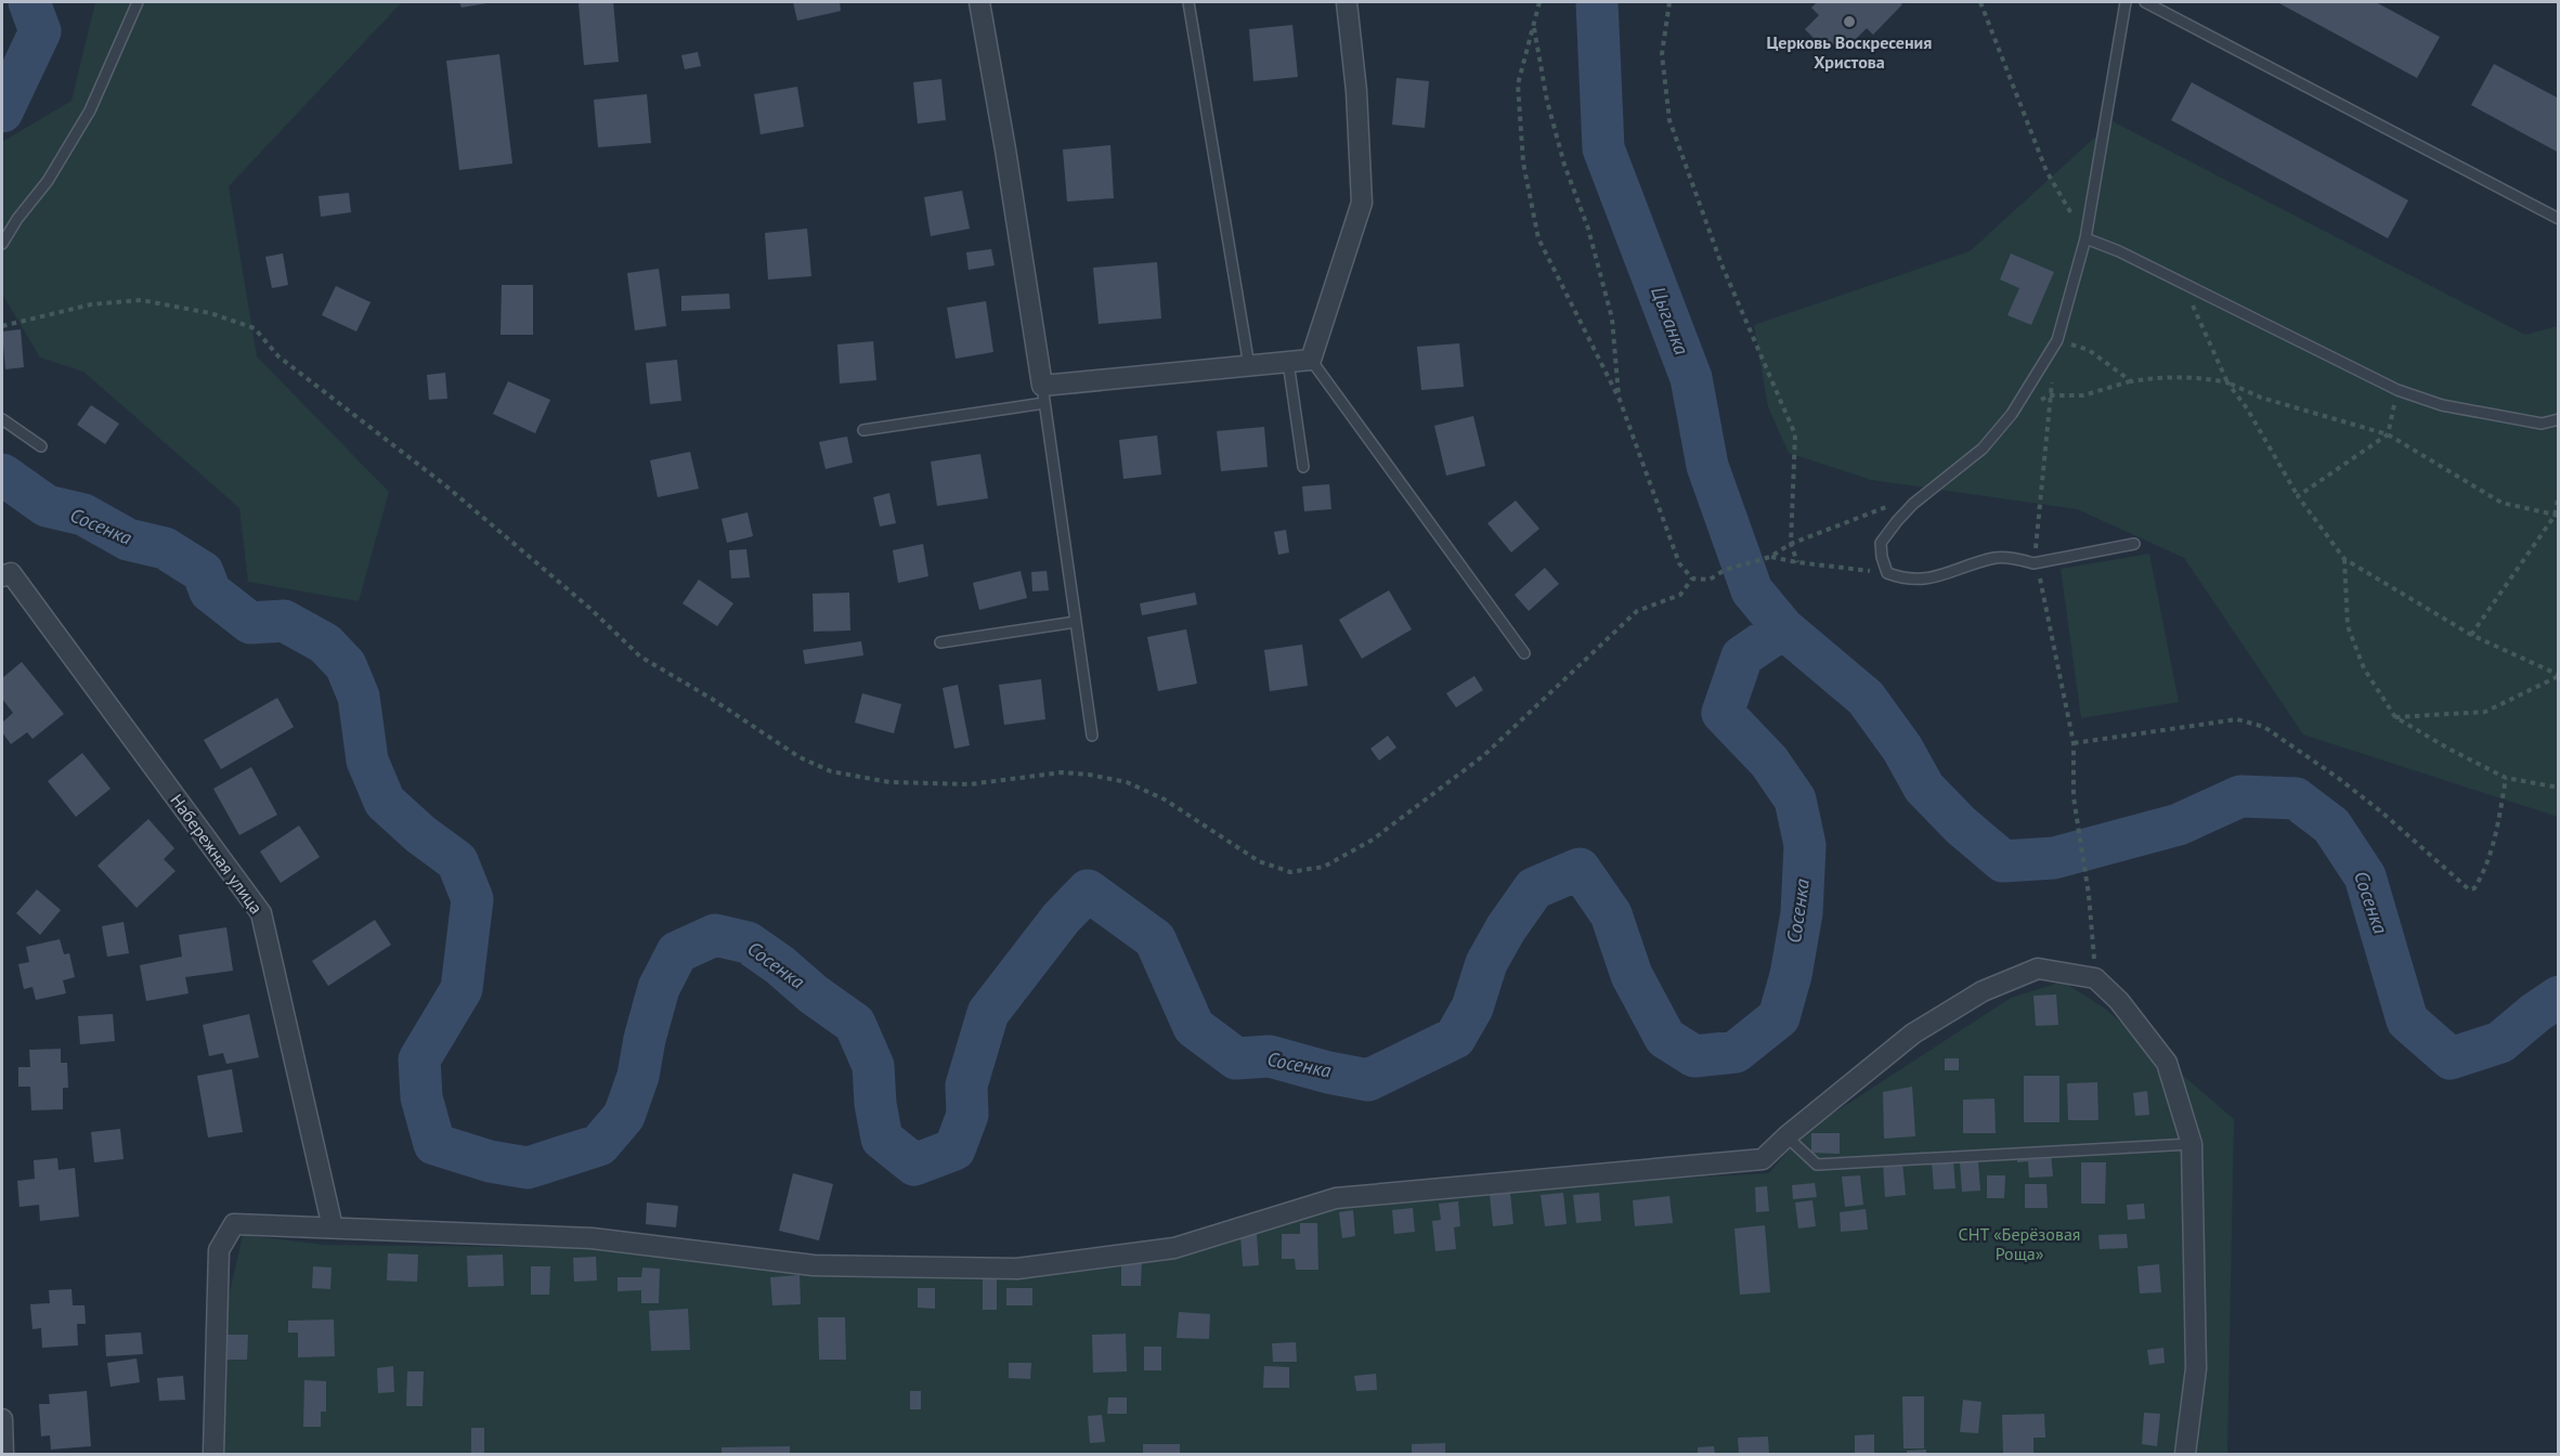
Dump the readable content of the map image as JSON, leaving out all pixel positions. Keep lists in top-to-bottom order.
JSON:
{
  "streets": {
    "street": ["Набережная улица"]
  },
  "water": ["Цыганка", "Сосенка"],
  "parks": ["СНТ «Берёзовая Роща»"],
  "places": ["Церковь Воскресения Христова"]
}
